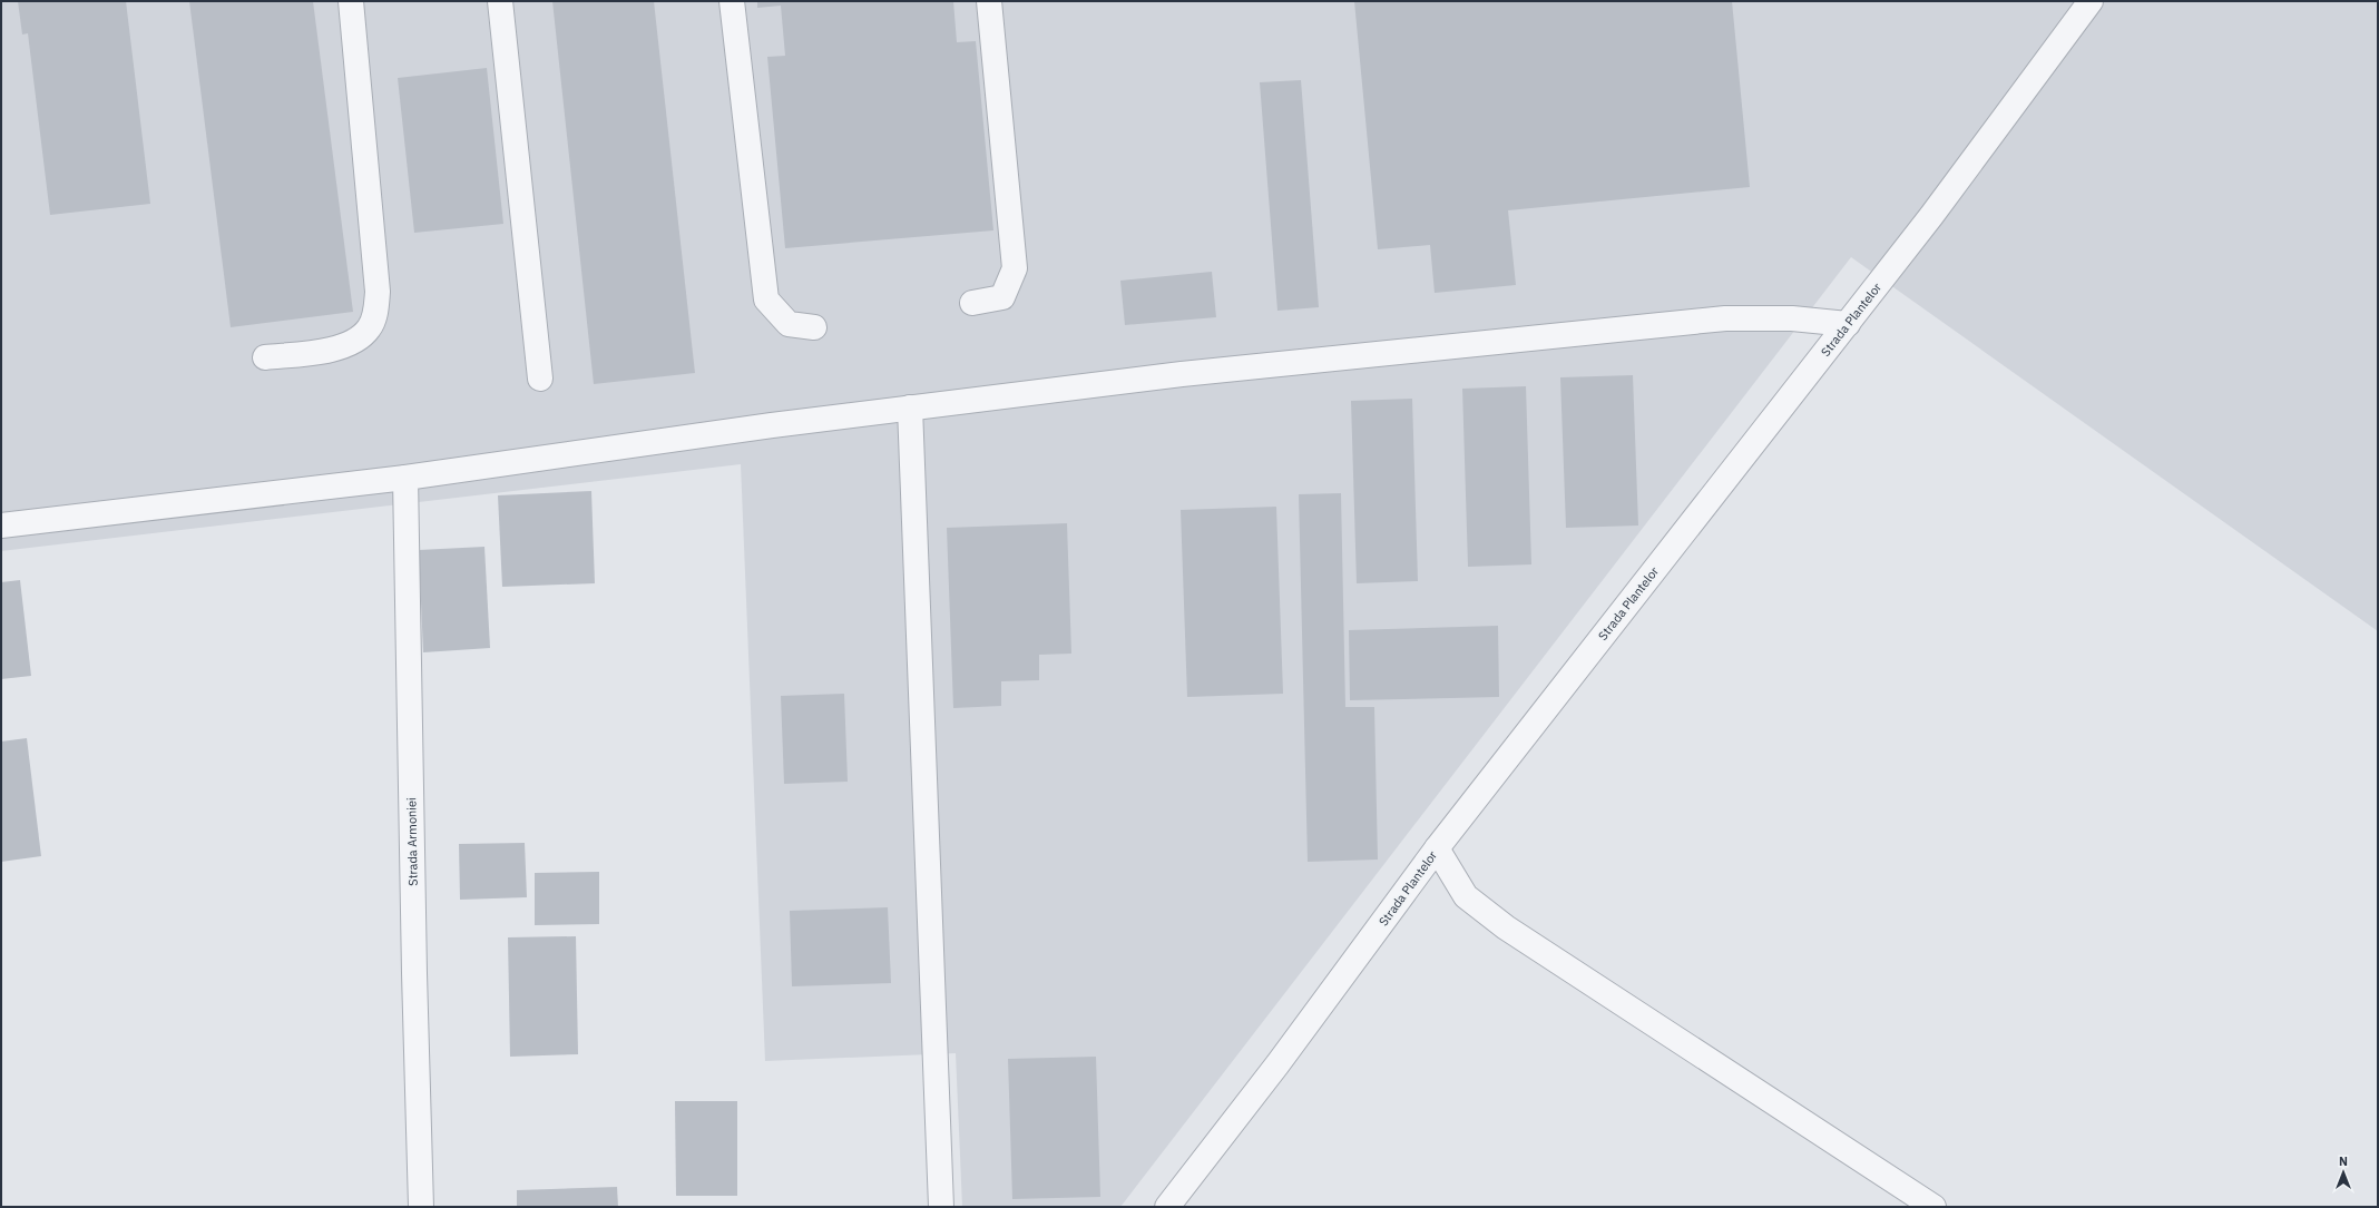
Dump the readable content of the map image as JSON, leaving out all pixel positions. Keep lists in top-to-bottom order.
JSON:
{
  "streets": {
    "street": ["Strada Plantelor", "Strada Armoniei"]
  },
  "north": "top"
}
